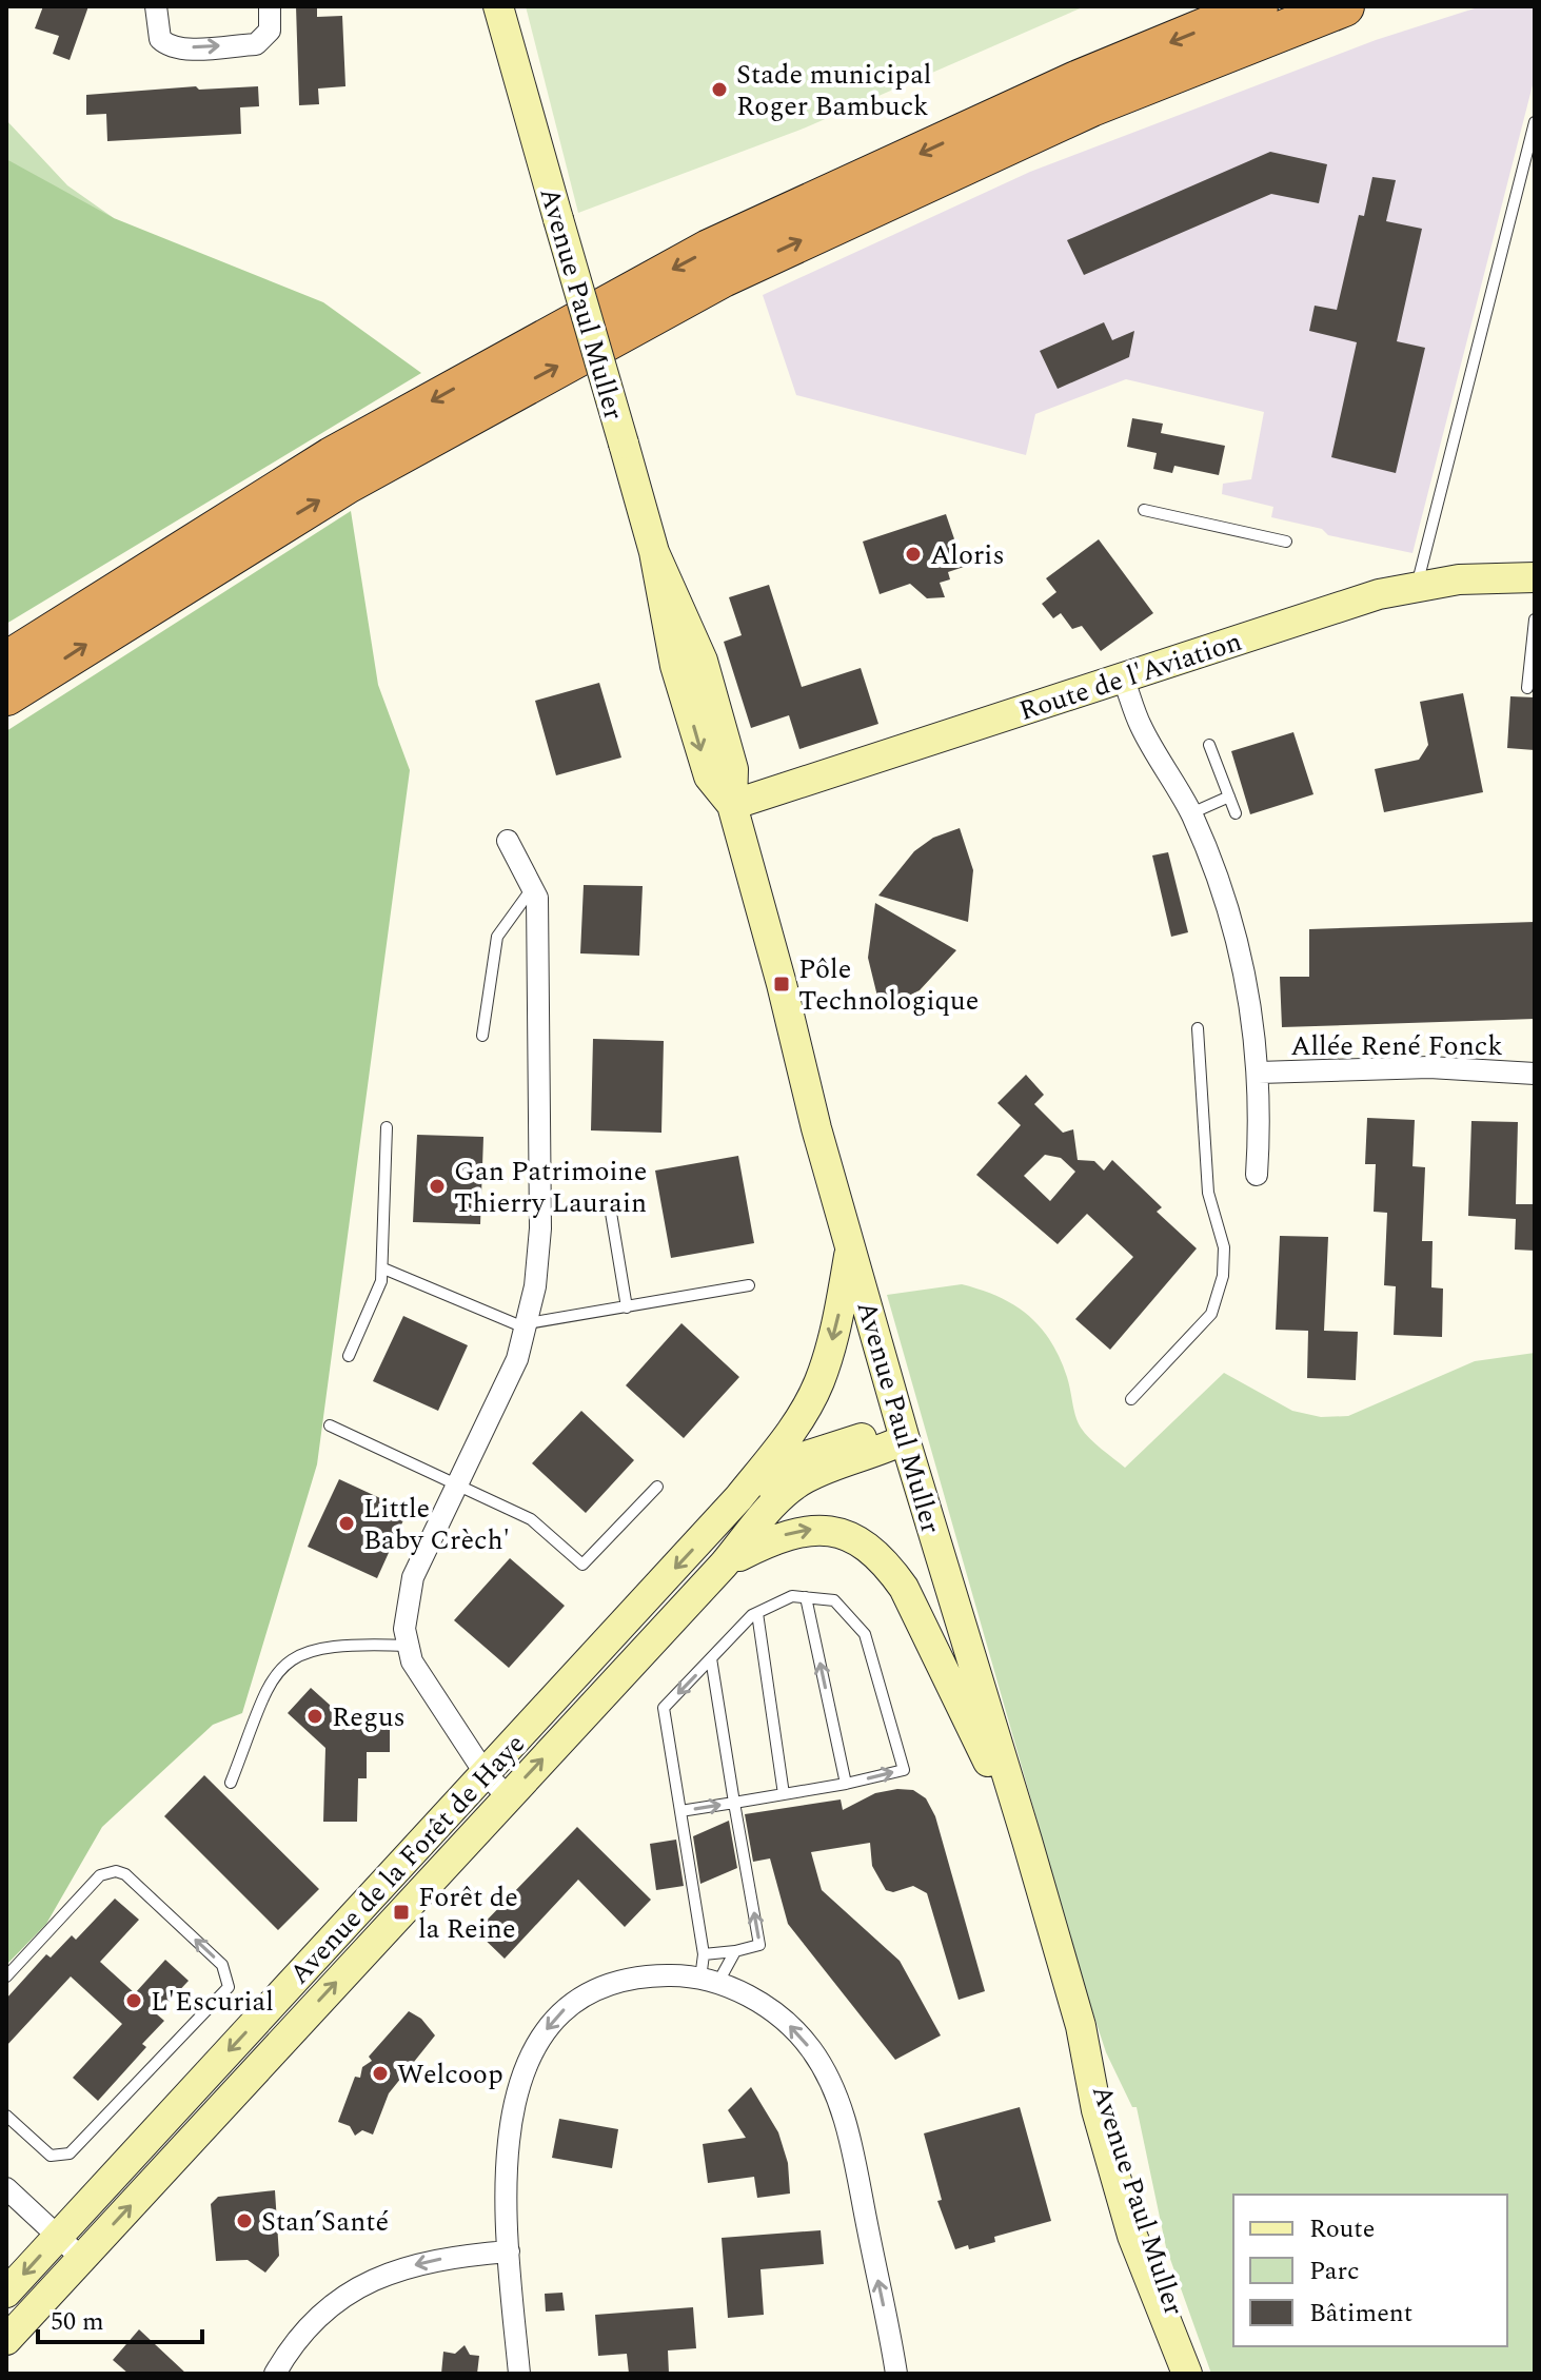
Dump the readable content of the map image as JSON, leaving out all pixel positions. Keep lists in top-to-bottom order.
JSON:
{
  "streets": {
    "street": [
      "Avenue Paul Muller",
      "Route de l'Aviation",
      "Allée René Fonck",
      "Avenue de la Forêt de Haye"
    ]
  },
  "crossings": [
    ["Avenue Paul Muller", "Route de l'Aviation"],
    ["Avenue Paul Muller", "Avenue de la Forêt de Haye"]
  ],
  "places": {
    "other": [
      "Stade municipal Roger Bambuck",
      "Aloris",
      "Gan Patrimoine Thierry Laurain",
      "Little Baby Crèch'",
      "Regus",
      "L'Escurial",
      "Welcoop",
      "Stan’Santé"
    ],
    "transit": ["Pôle Technologique", "Forêt de la Reine"]
  },
  "legend": ["Route", "Parc", "Bâtiment"],
  "scale_bar": "50 m"
}
